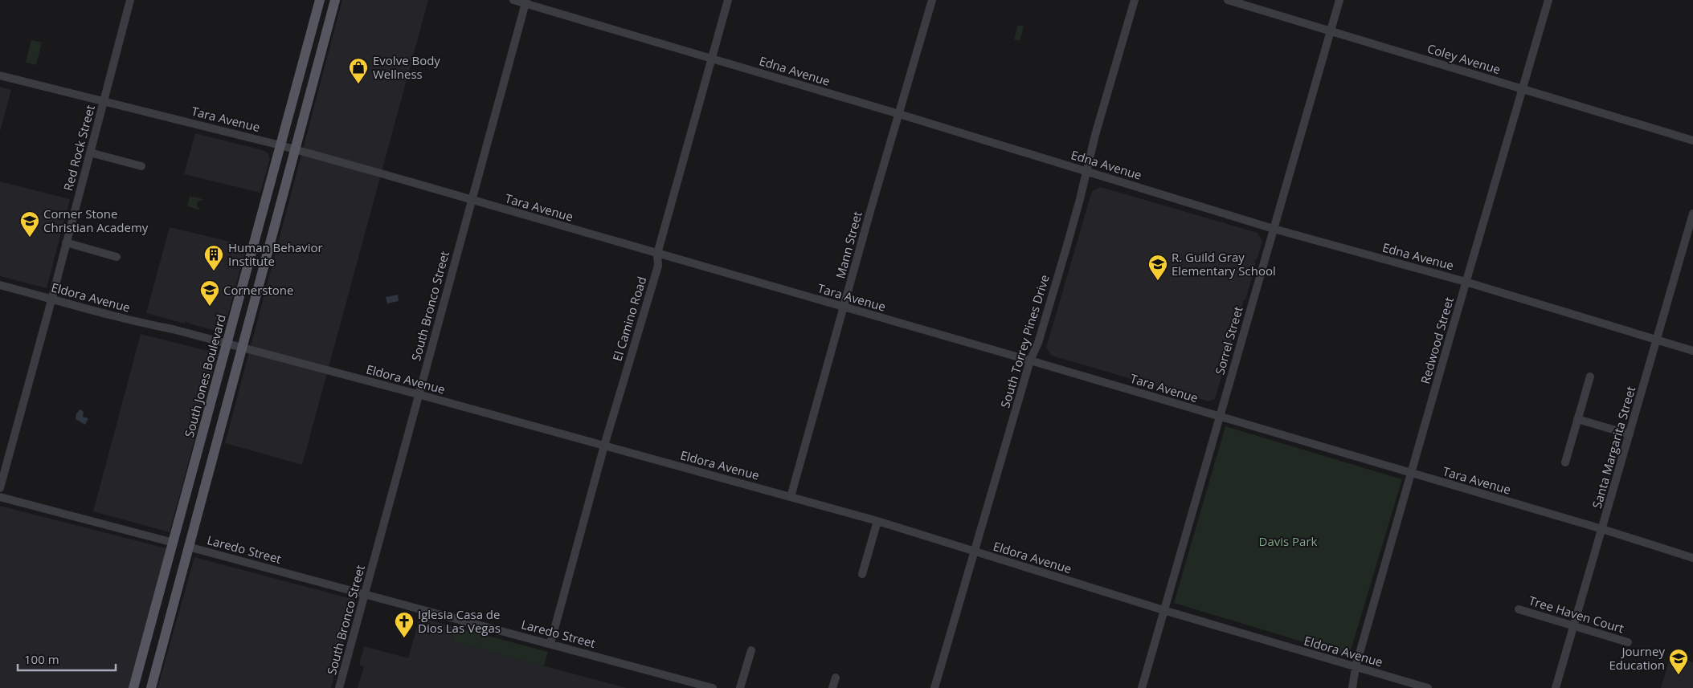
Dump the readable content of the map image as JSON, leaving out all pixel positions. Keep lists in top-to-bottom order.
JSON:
{
  "streets": {
    "main road": ["South Jones Boulevard"],
    "street": [
      "Coley Avenue",
      "Edna Avenue",
      "Tara Avenue",
      "Red Rock Street",
      "Mann Street",
      "Eldora Avenue",
      "South Bronco Street",
      "El Camino Road",
      "Sorrel Street",
      "Redwood Street",
      "South Torrey Pines Drive",
      "Santa Margarita Street",
      "Laredo Street",
      "Tree Haven Court"
    ]
  },
  "crossings": [
    ["Coley Avenue", "Sorrel Street"],
    ["Coley Avenue", "Redwood Street"],
    ["Edna Avenue", "Mann Street"],
    ["Edna Avenue", "South Bronco Street"],
    ["Edna Avenue", "El Camino Road"],
    ["Edna Avenue", "Sorrel Street"],
    ["Edna Avenue", "Redwood Street"],
    ["Edna Avenue", "South Torrey Pines Drive"],
    ["Edna Avenue", "Santa Margarita Street"],
    ["Tara Avenue", "Red Rock Street"],
    ["Tara Avenue", "Mann Street"],
    ["Tara Avenue", "South Bronco Street"],
    ["Tara Avenue", "El Camino Road"],
    ["Tara Avenue", "Sorrel Street"],
    ["Tara Avenue", "Redwood Street"],
    ["Tara Avenue", "South Torrey Pines Drive"],
    ["Tara Avenue", "South Jones Boulevard"],
    ["Tara Avenue", "Santa Margarita Street"],
    ["Red Rock Street", "Eldora Avenue"],
    ["Mann Street", "Eldora Avenue"],
    ["Eldora Avenue", "South Bronco Street"],
    ["Eldora Avenue", "El Camino Road"],
    ["Eldora Avenue", "Sorrel Street"],
    ["Eldora Avenue", "Redwood Street"],
    ["Eldora Avenue", "South Torrey Pines Drive"],
    ["Eldora Avenue", "South Jones Boulevard"],
    ["South Bronco Street", "Laredo Street"],
    ["El Camino Road", "Laredo Street"],
    ["Santa Margarita Street", "Tree Haven Court"]
  ],
  "parks": ["Davis Park"],
  "places": {
    "shop": ["Evolve Body Wellness"],
    "school or university": [
      "Corner Stone Christian Academy",
      "R. Guild Gray Elementary School",
      "Cornerstone",
      "Journey Education"
    ],
    "building": ["Human Behavior Institute"],
    "church": ["Iglesia Casa de Dios Las Vegas"]
  },
  "scale_bar": "100 m"
}
